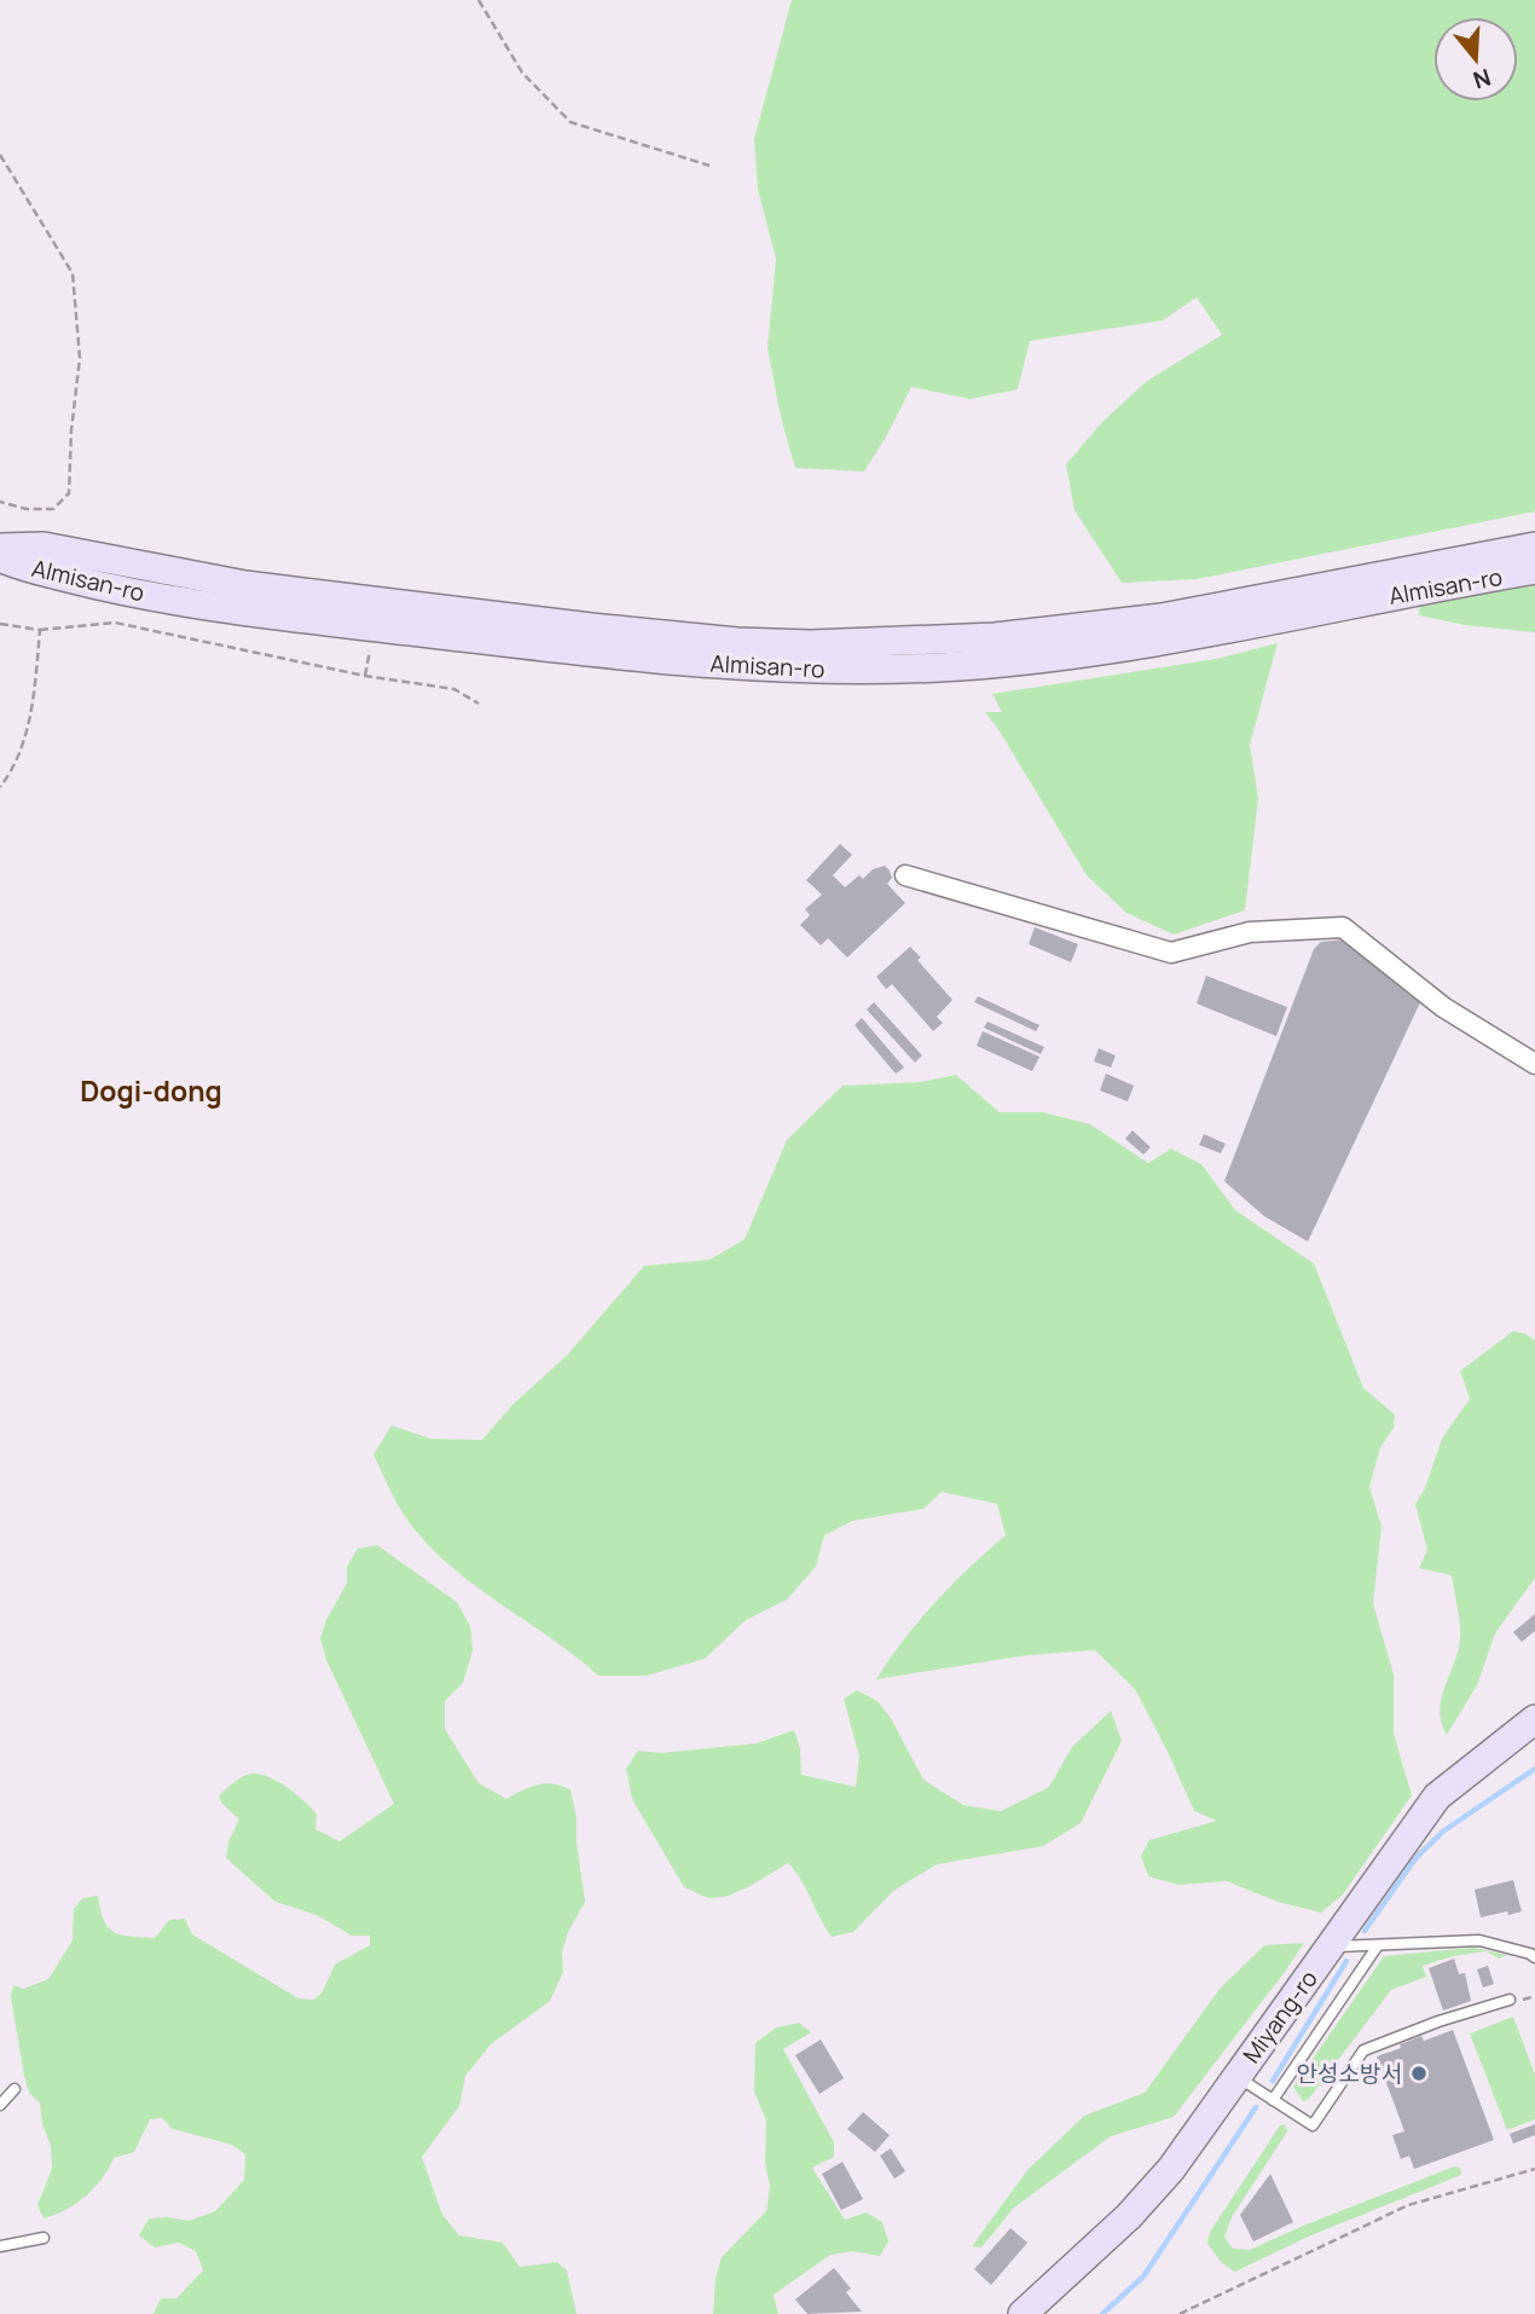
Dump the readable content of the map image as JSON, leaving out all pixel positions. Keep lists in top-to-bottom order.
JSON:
{
  "streets": {
    "main road": ["Almisan-ro", "Miyang-ro"]
  },
  "districts": ["Dogi-dong"],
  "places": ["안성소방서"],
  "north": "bottom"
}
